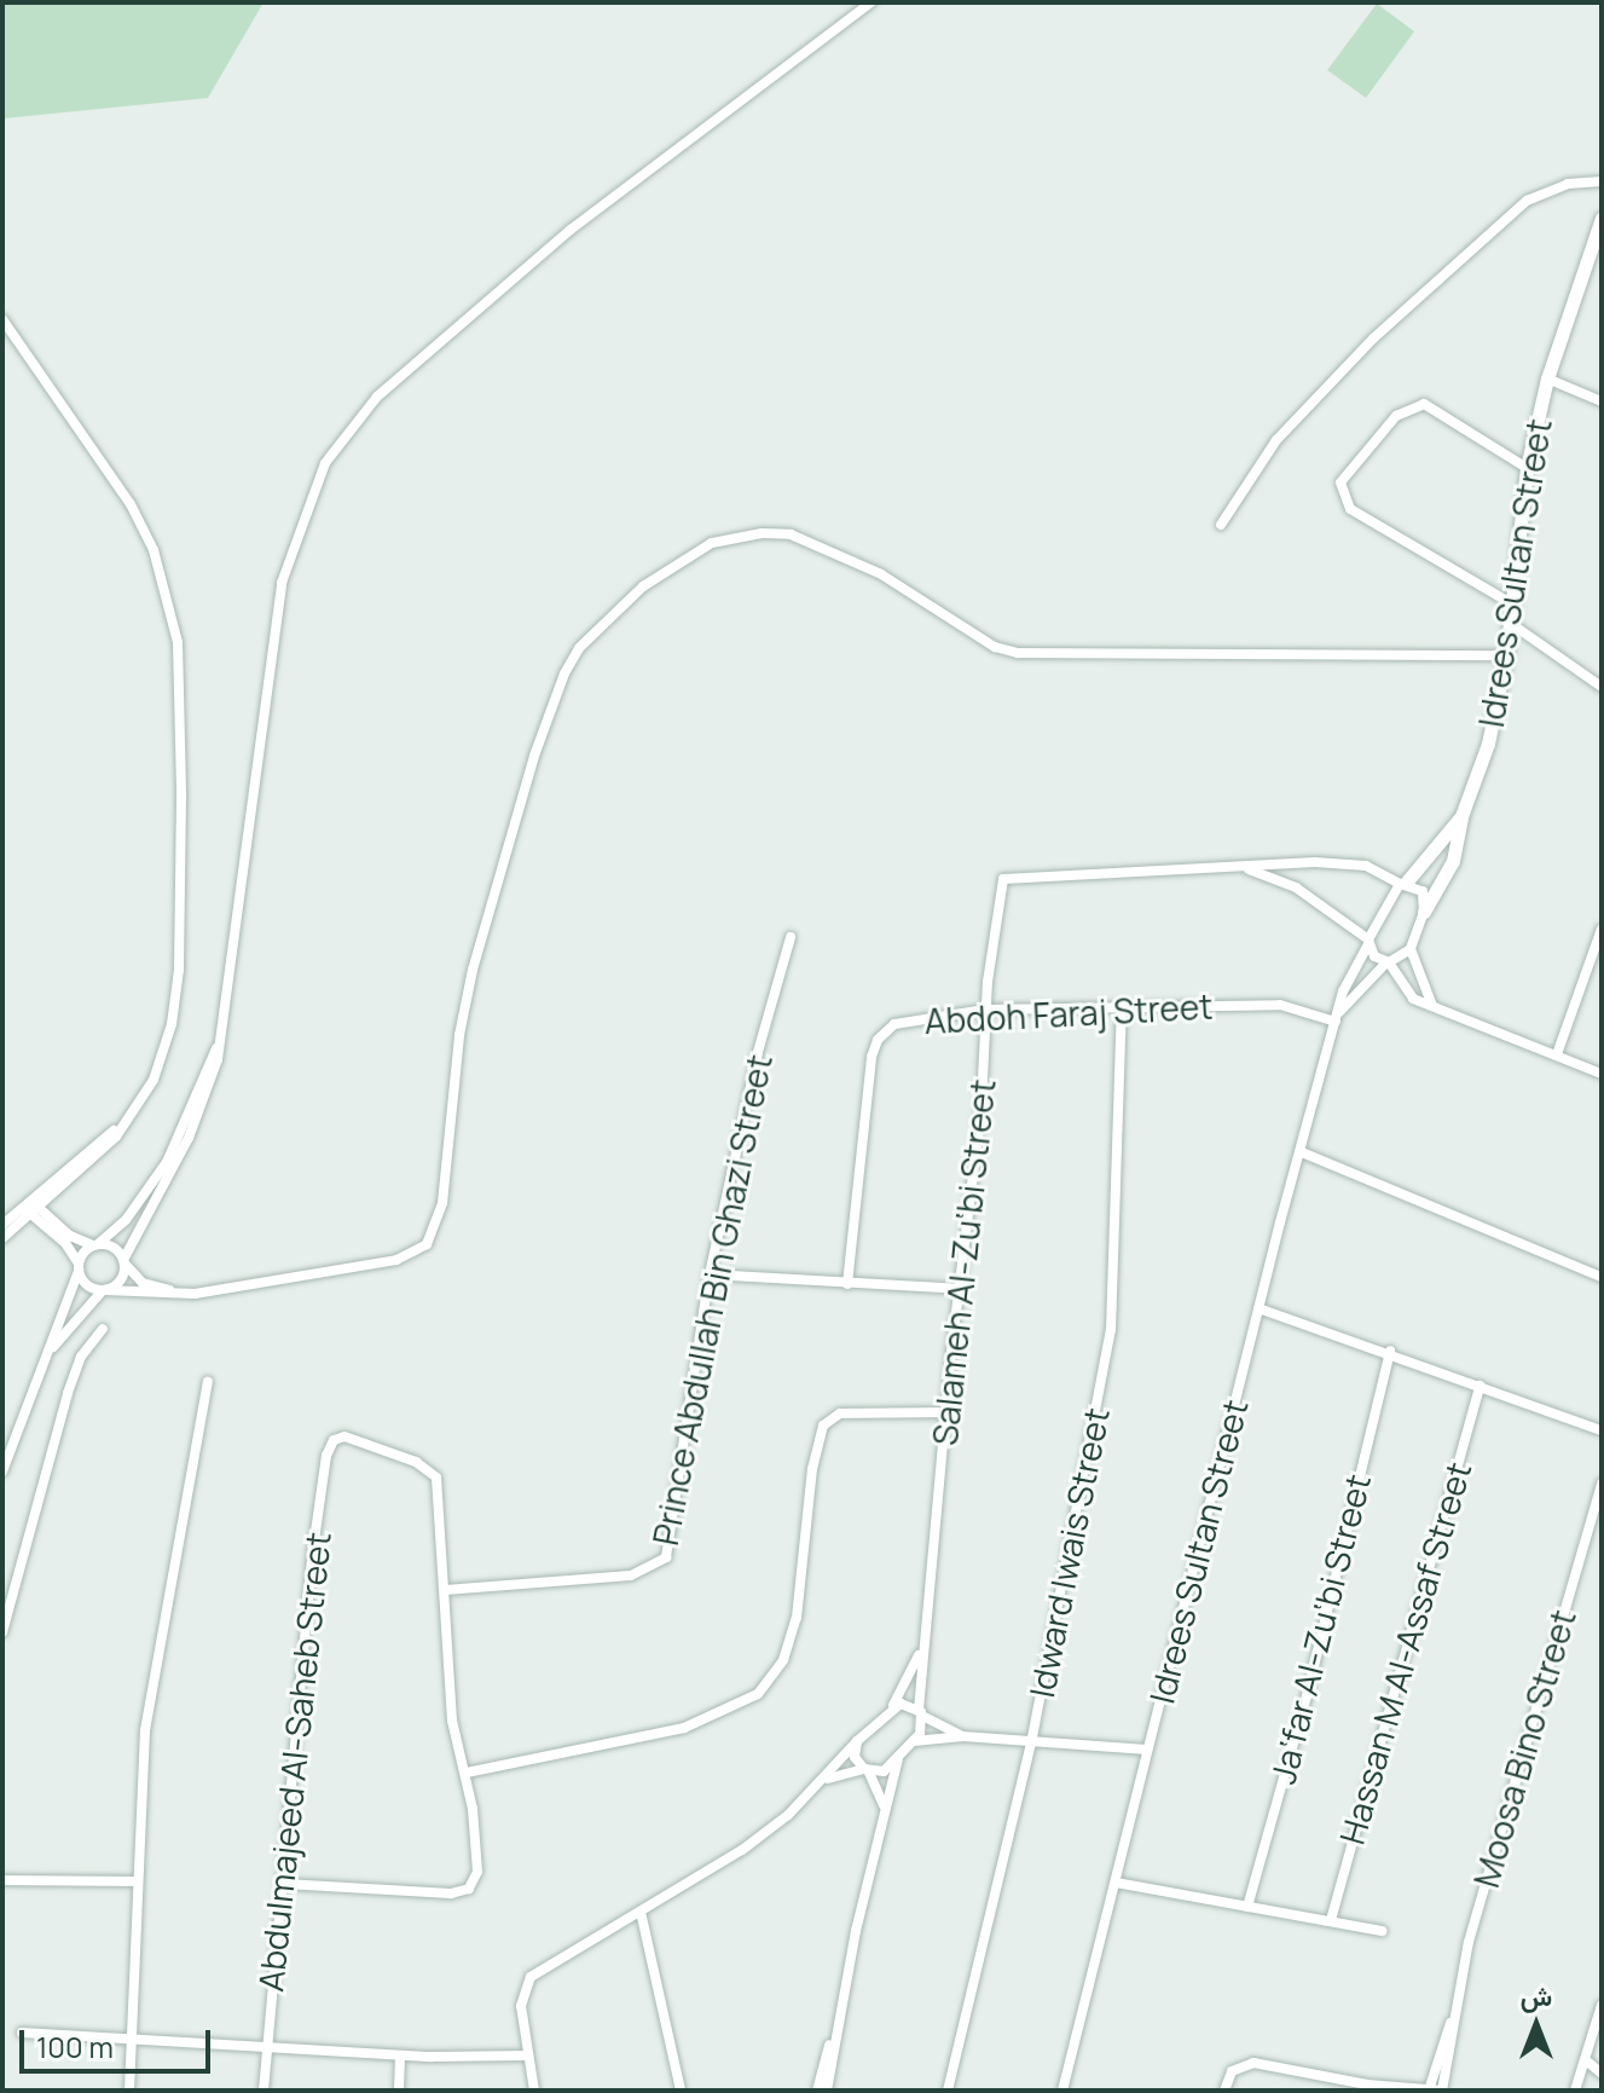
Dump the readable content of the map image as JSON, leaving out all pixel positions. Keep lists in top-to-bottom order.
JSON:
{
  "streets": {
    "street": [
      "Idrees Sultan Street",
      "Abdoh Faraj Street",
      "Salameh Al-Zu‘bi Street",
      "Prince Abdullah Bin Ghazi Street",
      "Idward Iwais Street",
      "Ja‘far Al-Zu‘bi Street",
      "Hassan M Al-Assaf Street",
      "Moosa Bino Street",
      "Abdulmajeed Al-Saheb Street"
    ]
  },
  "crossings": [
    ["Idrees Sultan Street", "Abdoh Faraj Street"],
    ["Abdoh Faraj Street", "Salameh Al-Zu‘bi Street"],
    ["Abdoh Faraj Street", "Idward Iwais Street"],
    ["Prince Abdullah Bin Ghazi Street", "Abdulmajeed Al-Saheb Street"]
  ],
  "scale_bar": "100 m",
  "north": "top"
}
